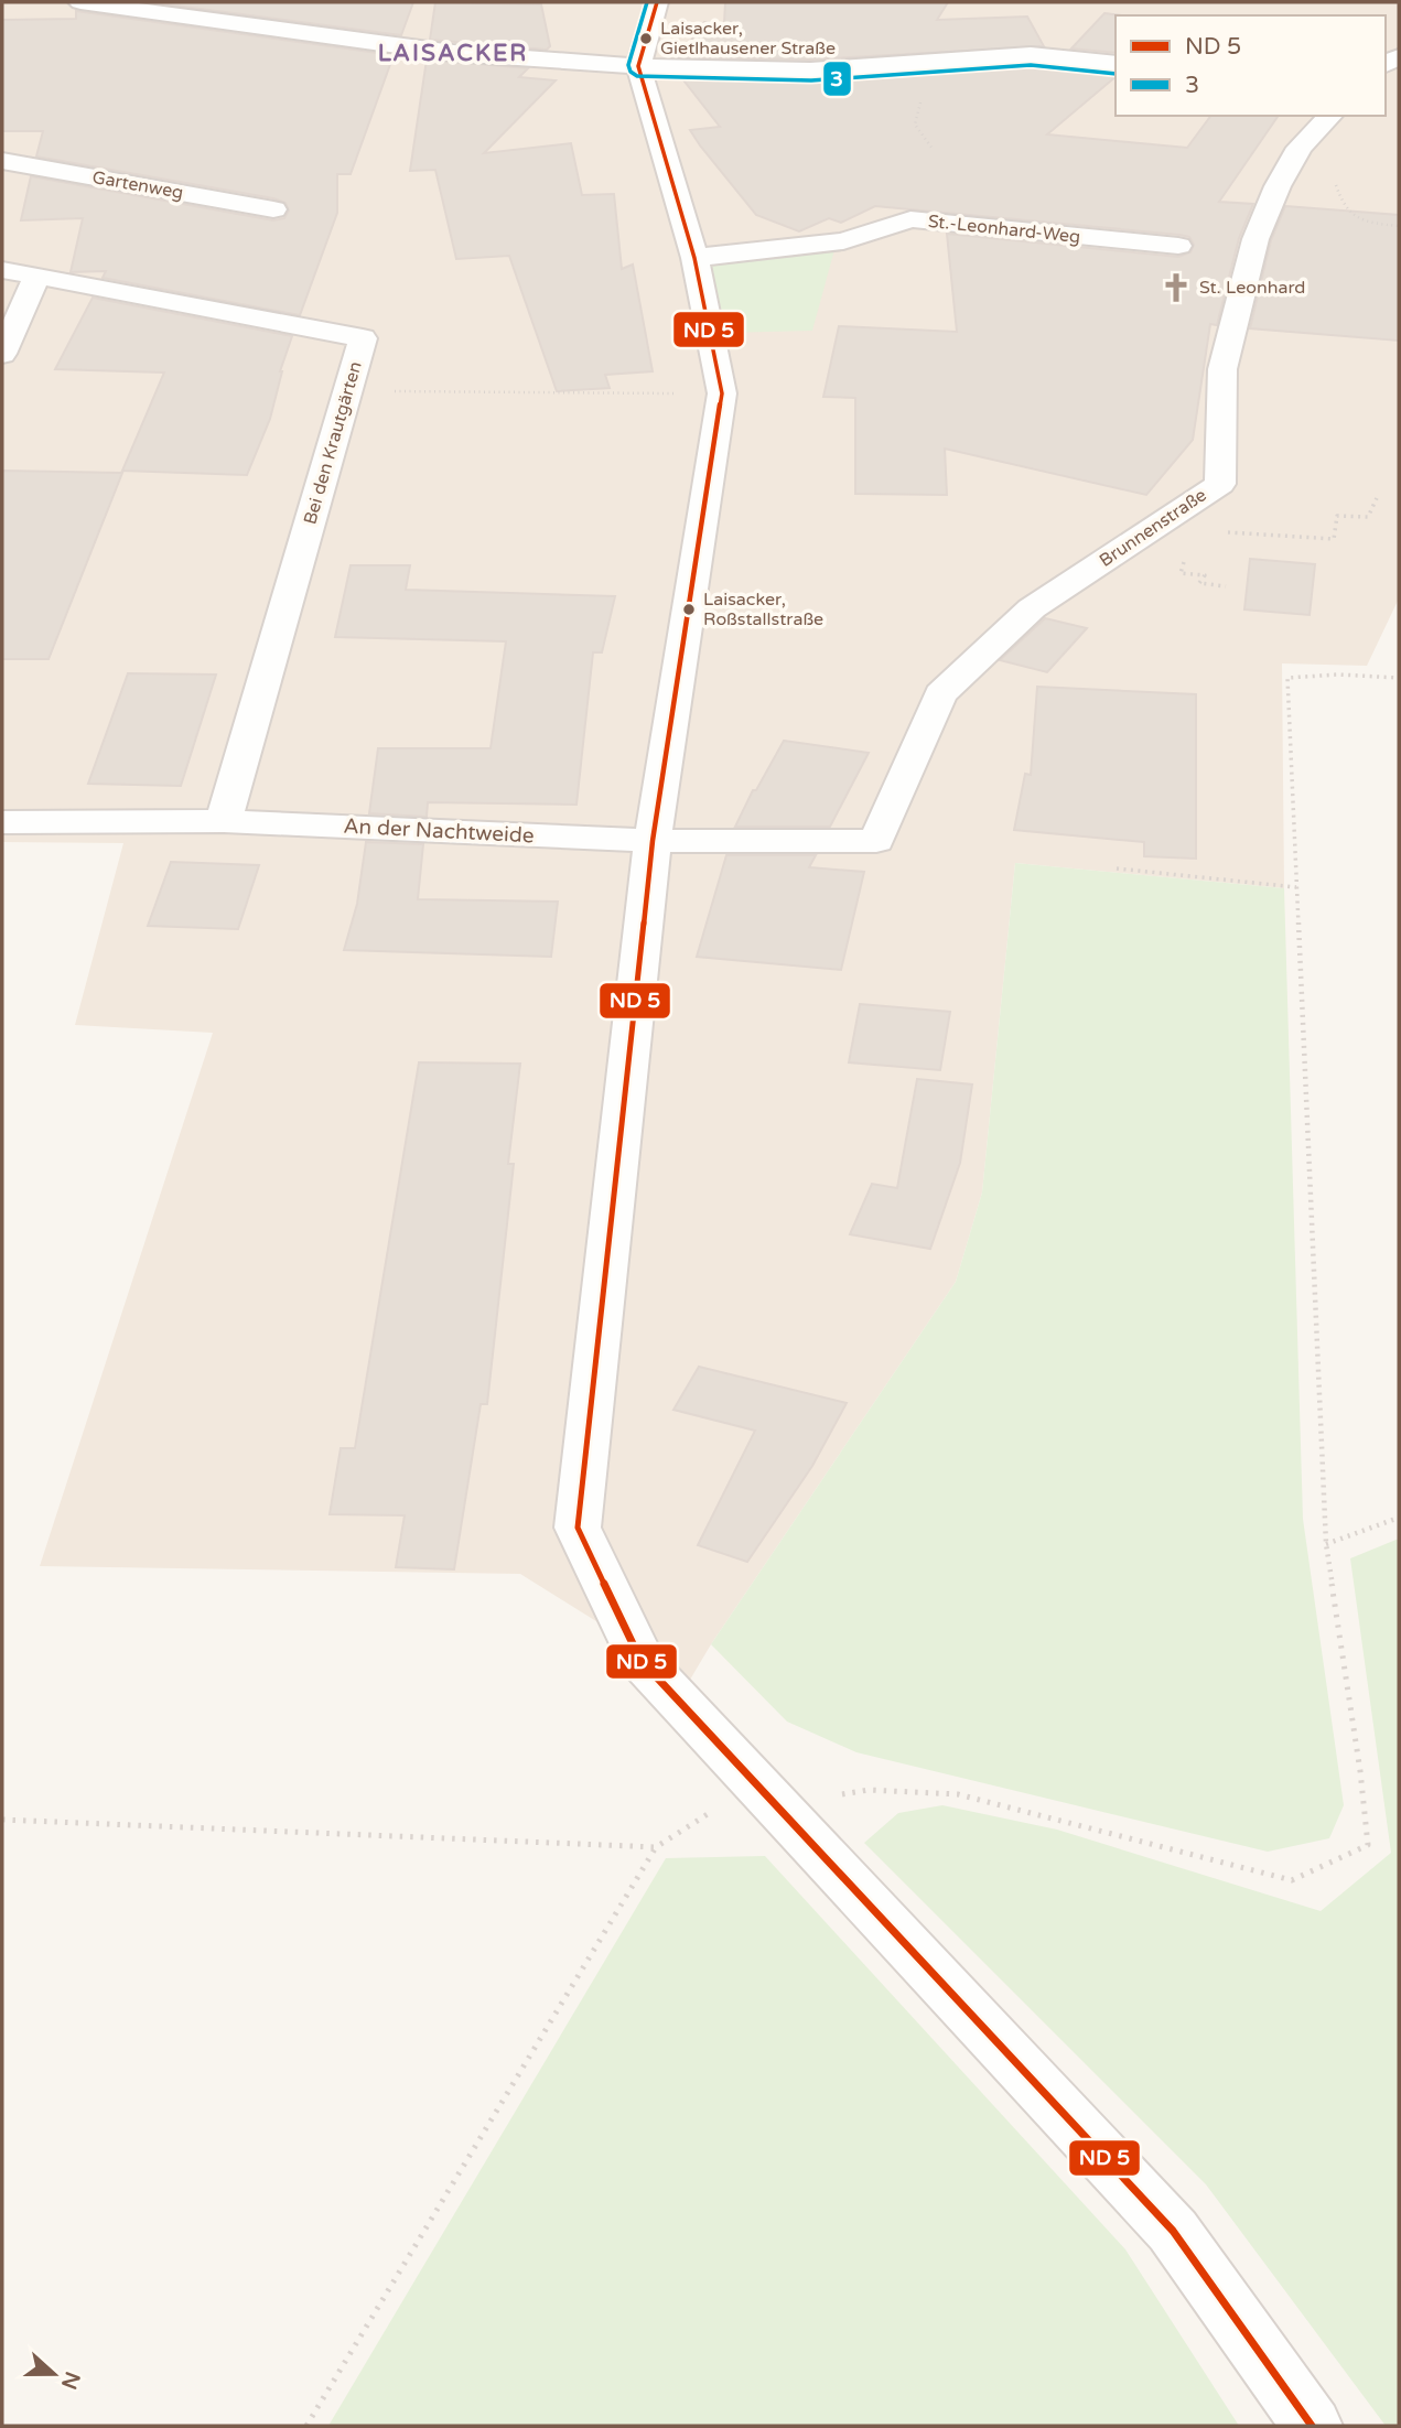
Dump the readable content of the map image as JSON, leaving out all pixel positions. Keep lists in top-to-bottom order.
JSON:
{
  "streets": {
    "street": [
      "Gartenweg",
      "St.-Leonhard-Weg",
      "Bei den Krautgärten",
      "Brunnenstraße",
      "An der Nachtweide"
    ]
  },
  "crossings": [
    ["Bei den Krautgärten", "An der Nachtweide"],
    ["Brunnenstraße", "An der Nachtweide"]
  ],
  "districts": ["LAISACKER"],
  "places": {
    "other": ["Laisacker, Gietlhausener Straße", "Laisacker, Roßstallstraße"],
    "church": ["St. Leonhard"]
  },
  "lines": ["transit line 3"],
  "legend": ["ND 5", "3"],
  "north": "right"
}
